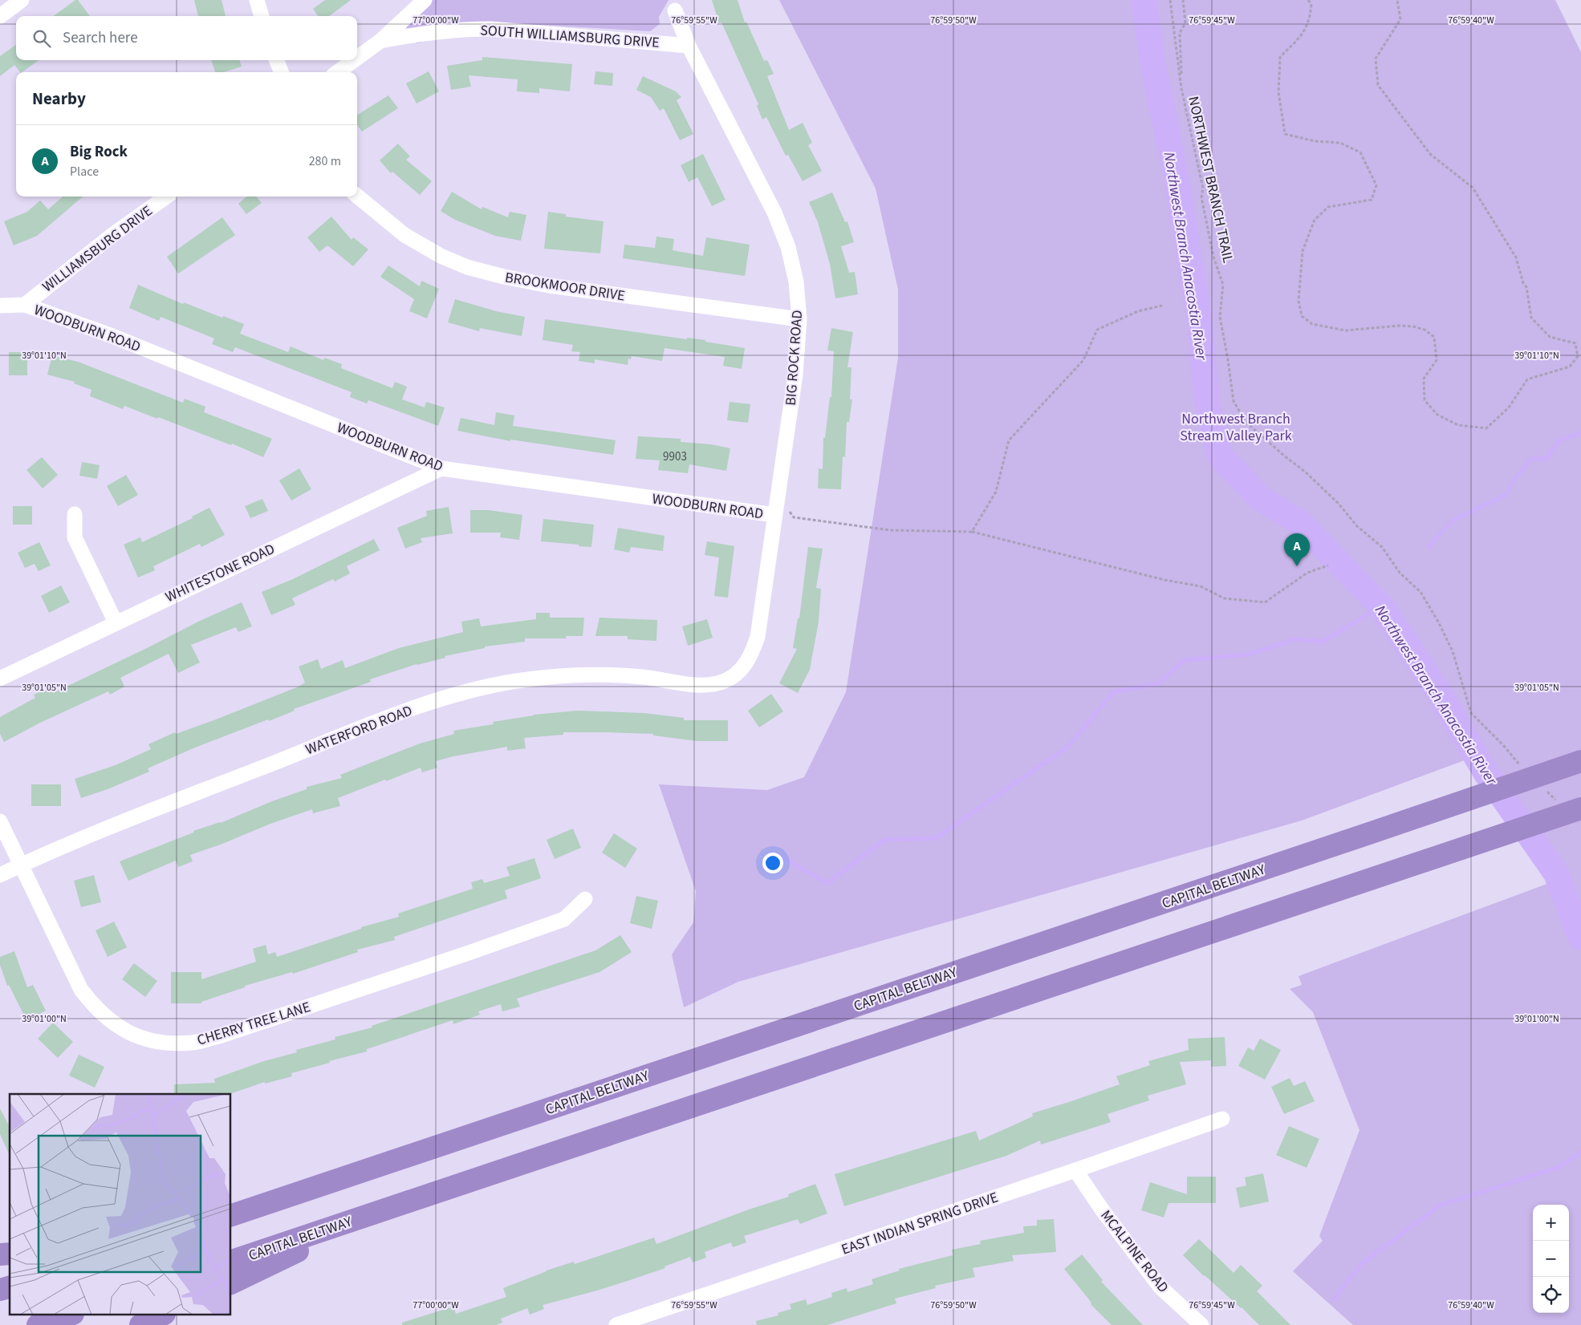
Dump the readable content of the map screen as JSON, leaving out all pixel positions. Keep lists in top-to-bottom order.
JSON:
{
  "streets": {
    "highway": ["CAPITAL BELTWAY"],
    "street": [
      "SOUTH WILLIAMSBURG DRIVE",
      "WILLIAMSBURG DRIVE",
      "BROOKMOOR DRIVE",
      "WOODBURN ROAD",
      "BIG ROCK ROAD",
      "WHITESTONE ROAD",
      "WATERFORD ROAD",
      "CHERRY TREE LANE",
      "EAST INDIAN SPRING DRIVE",
      "MCALPINE ROAD"
    ],
    "path": ["NORTHWEST BRANCH TRAIL"]
  },
  "crossings": [
    ["SOUTH WILLIAMSBURG DRIVE", "BIG ROCK ROAD"],
    ["WILLIAMSBURG DRIVE", "WOODBURN ROAD"],
    ["BROOKMOOR DRIVE", "BIG ROCK ROAD"],
    ["WOODBURN ROAD", "BIG ROCK ROAD"],
    ["WOODBURN ROAD", "WHITESTONE ROAD"],
    ["BIG ROCK ROAD", "WATERFORD ROAD"],
    ["WATERFORD ROAD", "CHERRY TREE LANE"],
    ["EAST INDIAN SPRING DRIVE", "MCALPINE ROAD"]
  ],
  "water": ["Northwest Branch Anacostia River"],
  "parks": ["Northwest Branch Stream Valley Park"],
  "house_numbers": ["9903"],
  "page": {
    "search": "Search here",
    "heading": "Nearby",
    "list": [
      {
        "mark": "A",
        "name": "Big Rock",
        "note": "Place",
        "value": "280 m"
      }
    ],
    "pins": "A",
    "map_buttons": ["+", "−"]
  },
  "coordinates": [
    "77°00'00\"W",
    "76°59'55\"W",
    "76°59'50\"W",
    "76°59'45\"W",
    "76°59'40\"W",
    "39°01'10\"N",
    "39°01'05\"N",
    "39°01'00\"N"
  ]
}
